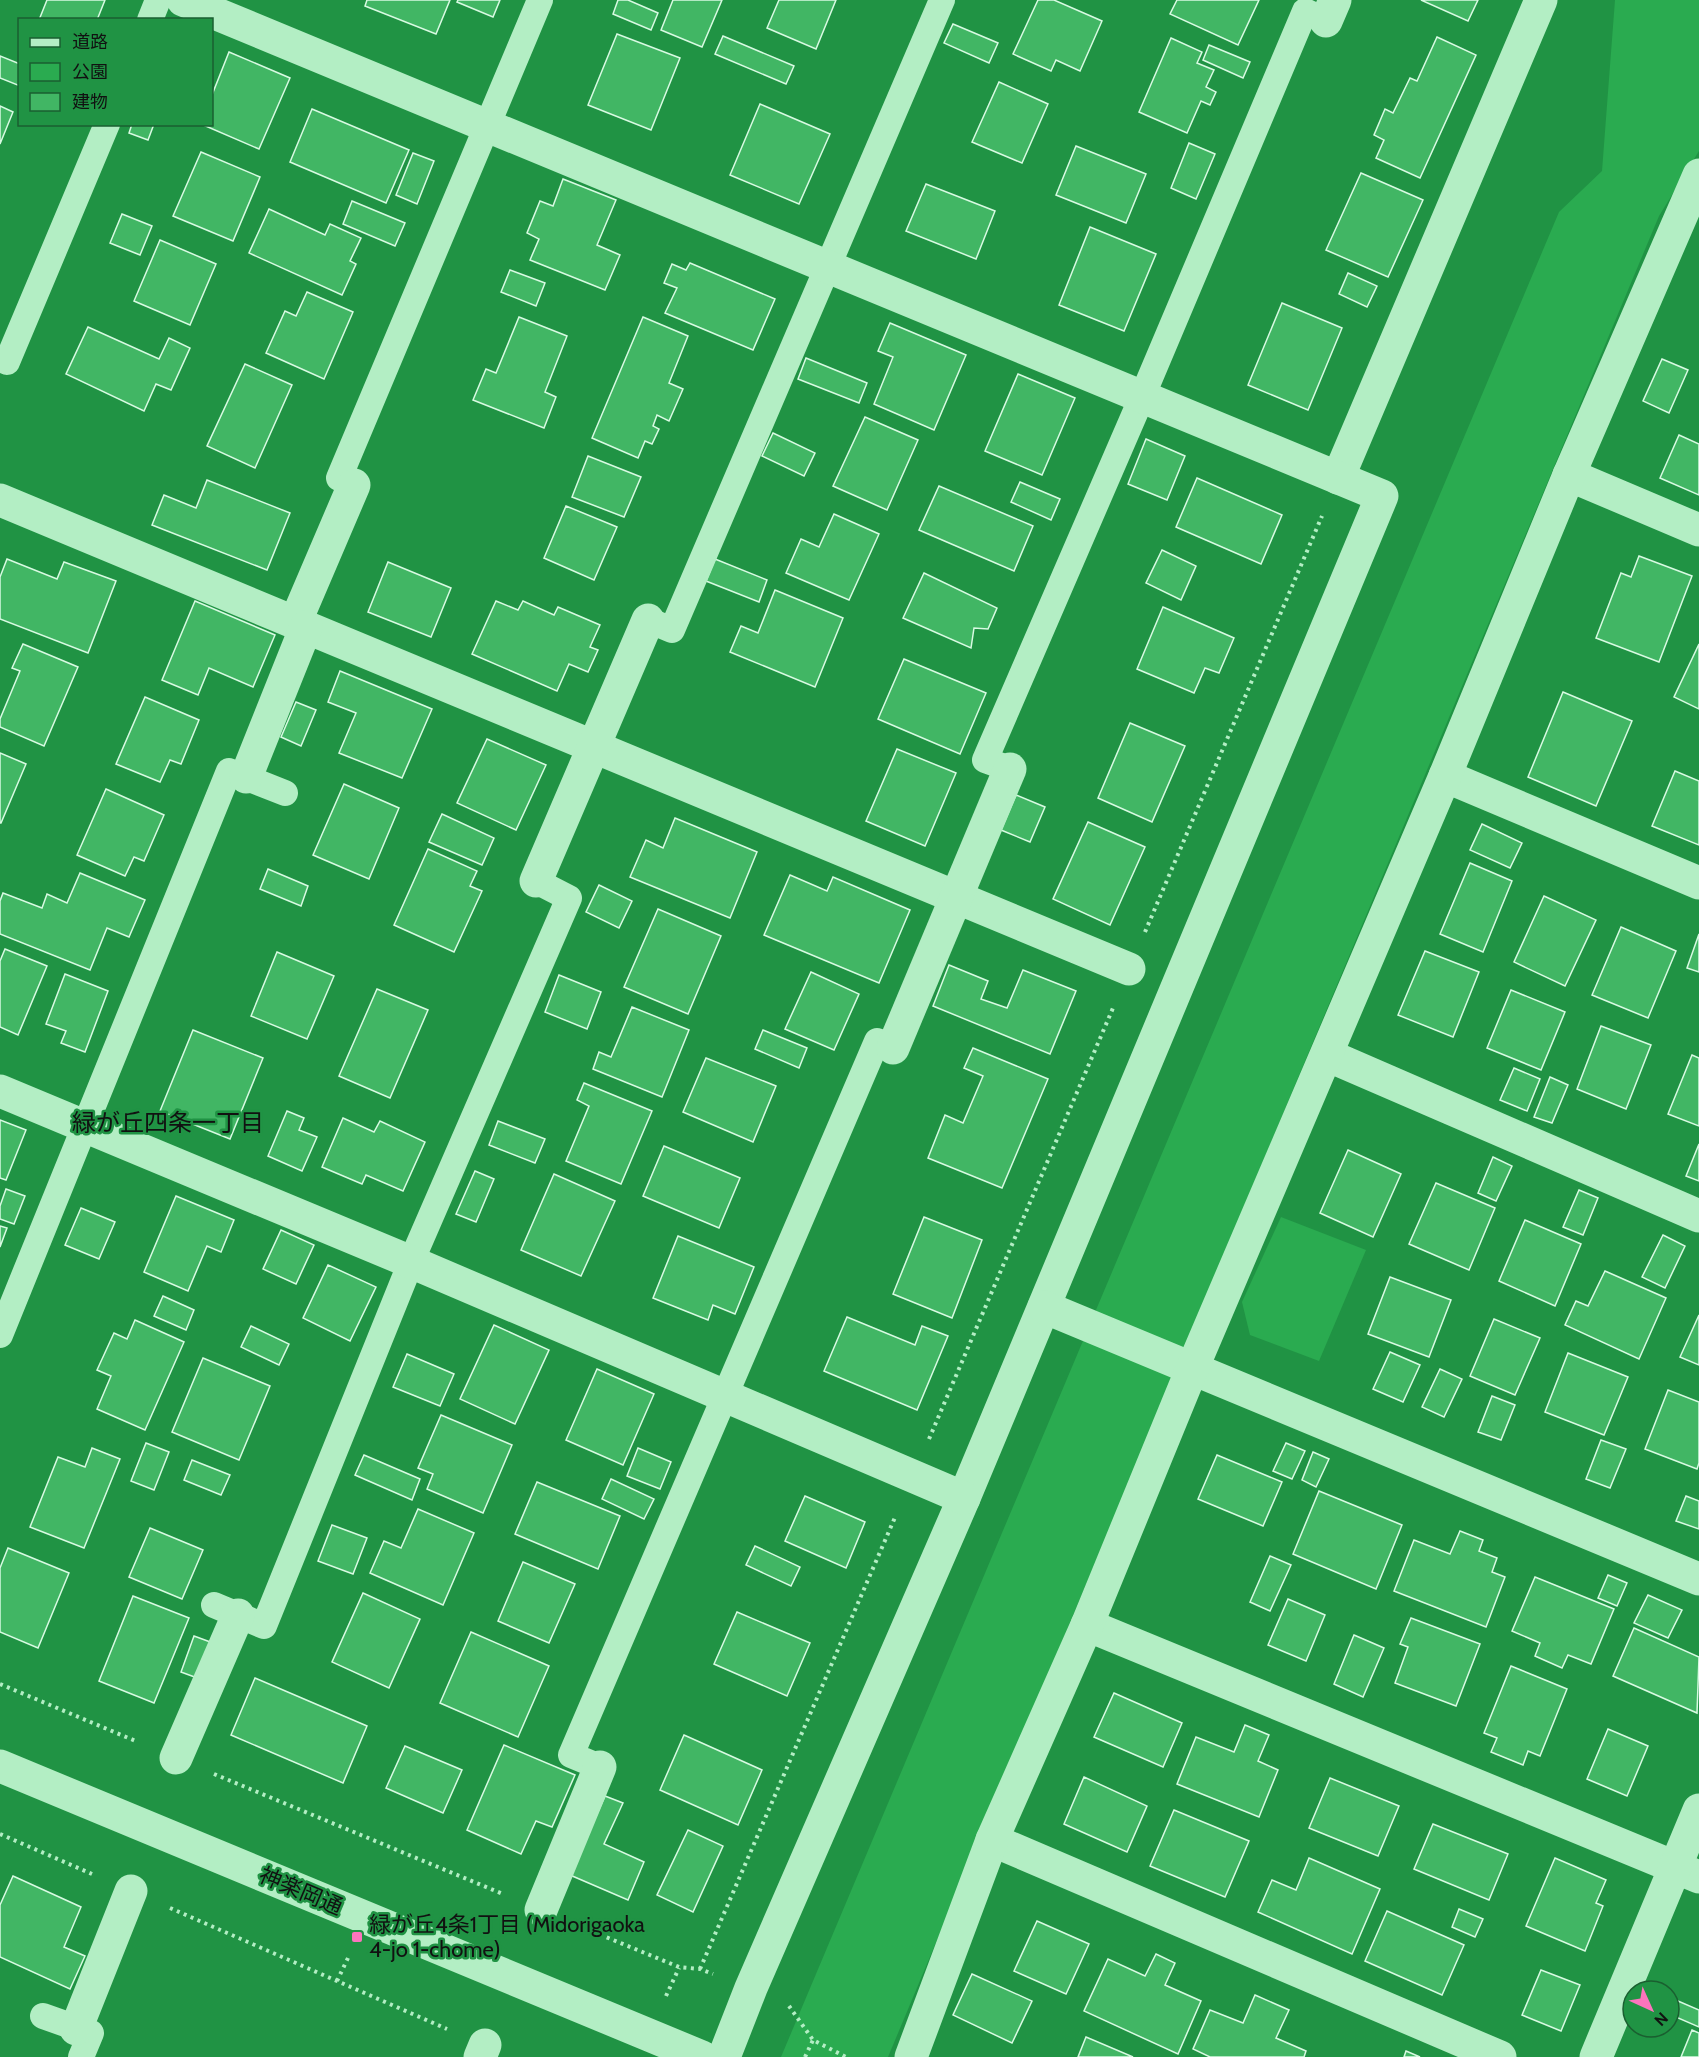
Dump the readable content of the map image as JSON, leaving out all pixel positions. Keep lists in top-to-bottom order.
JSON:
{
  "streets": {
    "street": ["神楽岡通"]
  },
  "districts": ["緑が丘四条一丁目"],
  "places": {
    "transit": ["緑が丘4条1丁目 (Midorigaoka 4-jo 1-chome)"]
  },
  "legend": ["道路", "公園", "建物"],
  "north": "bottom right"
}
